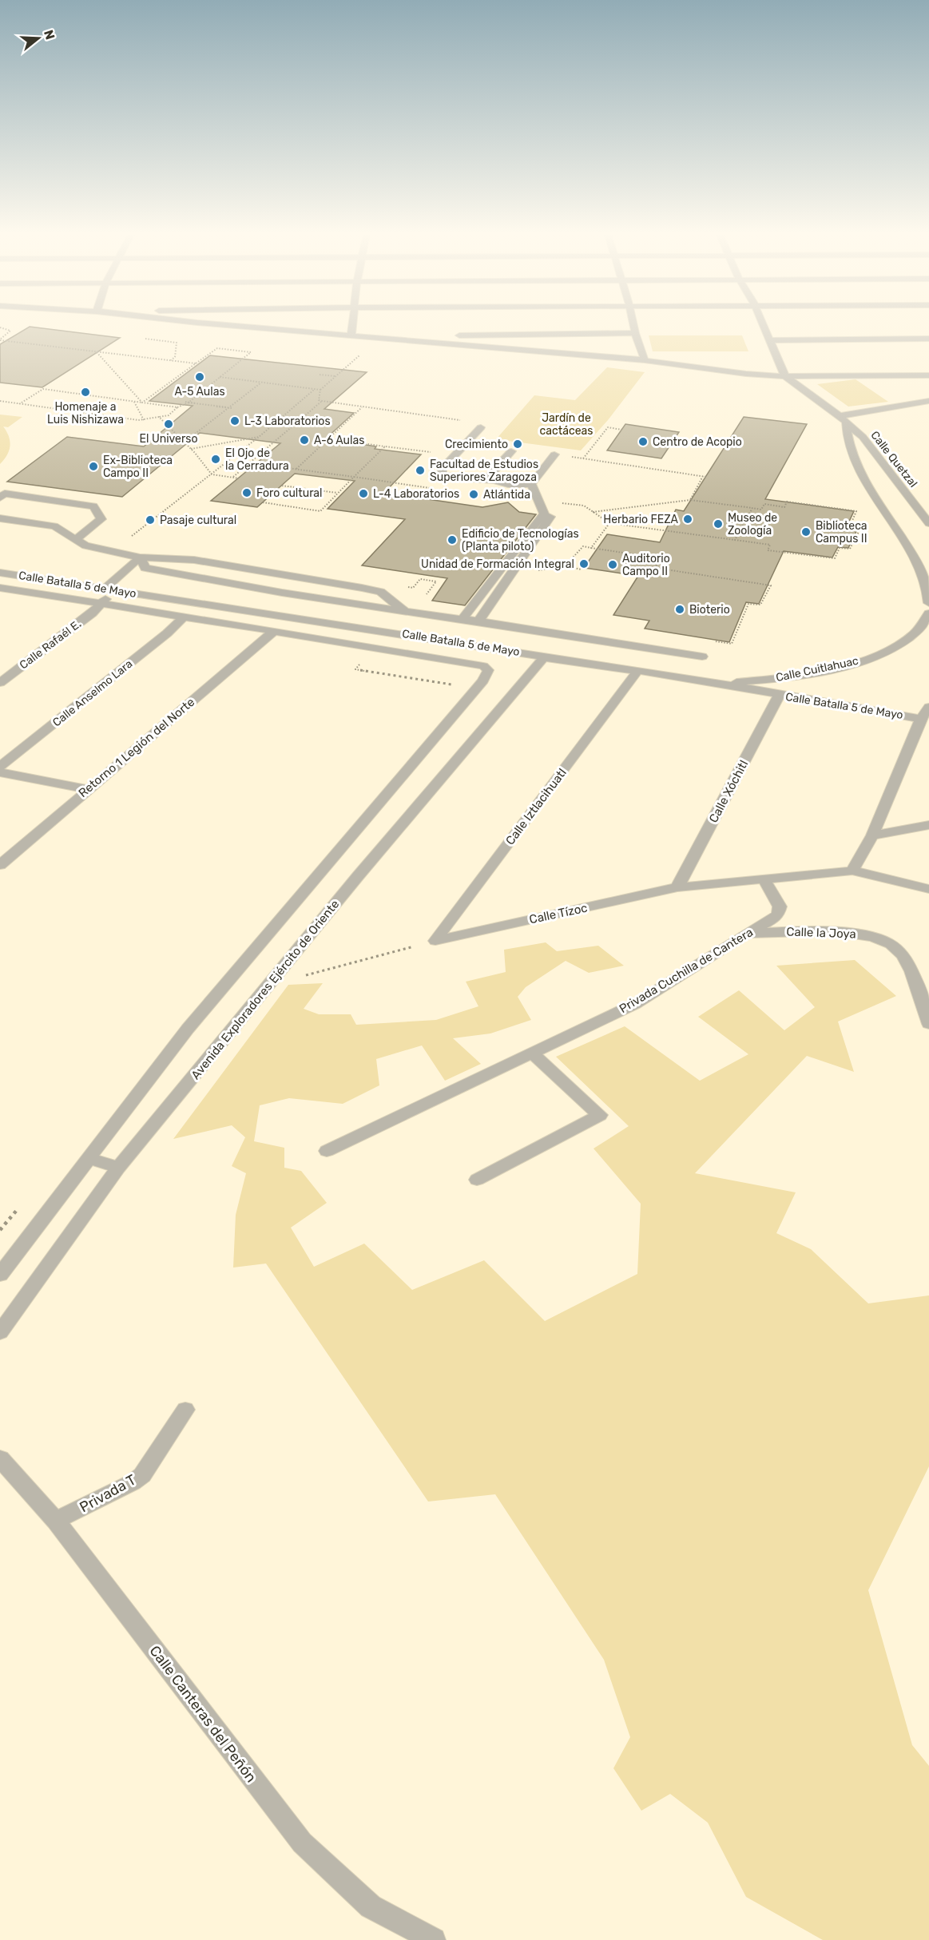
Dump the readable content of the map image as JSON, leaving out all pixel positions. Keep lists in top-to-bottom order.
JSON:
{
  "streets": {
    "street": [
      "Calle Quetzal",
      "Calle Batalla 5 de Mayo",
      "Calle Rafaél E.",
      "Calle Cuitlahuac",
      "Calle Anselmo Lara",
      "Retorno 1 Legión del Norte",
      "Calle Xóchitl",
      "Calle Iztlacihuatl",
      "Calle Tízoc",
      "Calle la Joya",
      "Privada Cuchilla de Cantera",
      "Avenida Exploradores Ejército de Oriente",
      "Privada T",
      "Calle Canteras del Peñón"
    ]
  },
  "crossings": [
    ["Calle Batalla 5 de Mayo", "Calle Rafaél E."],
    ["Calle Batalla 5 de Mayo", "Calle Cuitlahuac"],
    ["Calle Batalla 5 de Mayo", "Calle Anselmo Lara"],
    ["Calle Batalla 5 de Mayo", "Retorno 1 Legión del Norte"],
    ["Calle Batalla 5 de Mayo", "Calle Xóchitl"],
    ["Calle Batalla 5 de Mayo", "Calle Iztlacihuatl"],
    ["Calle Batalla 5 de Mayo", "Avenida Exploradores Ejército de Oriente"],
    ["Calle Xóchitl", "Calle Tízoc"],
    ["Calle Iztlacihuatl", "Calle Tízoc"],
    ["Calle Tízoc", "Privada Cuchilla de Cantera"],
    ["Calle la Joya", "Privada Cuchilla de Cantera"],
    ["Privada T", "Calle Canteras del Peñón"]
  ],
  "parks": ["Jardín de cactáceas"],
  "places": [
    "A-5 Aulas",
    "Homenaje a Luis Nishizawa",
    "L-3 Laboratorios",
    "El Universo",
    "A-6 Aulas",
    "Centro de Acopio",
    "Crecimiento",
    "El Ojo de la Cerradura",
    "Ex-Biblioteca Campo II",
    "Facultad de Estudios Superiores Zaragoza",
    "Foro cultural",
    "L-4 Laboratorios",
    "Atlántida",
    "Herbario FEZA",
    "Pasaje cultural",
    "Museo de Zoología",
    "Biblioteca Campus II",
    "Edificio de Tecnologías (Planta piloto)",
    "Unidad de Formación Integral",
    "Auditorio Campo II",
    "Bioterio"
  ],
  "north": "right"
}
